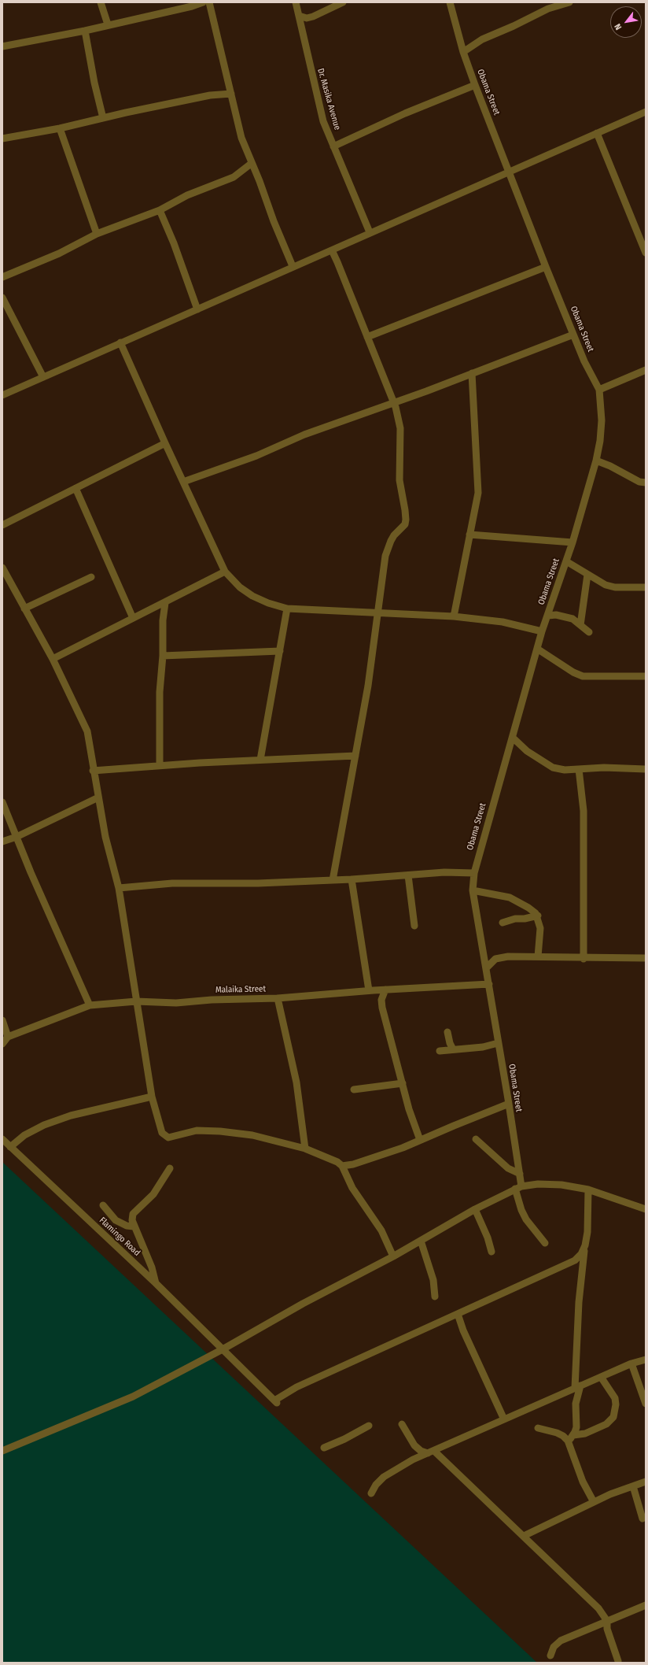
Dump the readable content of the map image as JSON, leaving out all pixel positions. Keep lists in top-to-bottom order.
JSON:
{
  "streets": {
    "street": [
      "Obama Street",
      "Dr. Masika Avenue",
      "Malaika Street",
      "Flamingo Road"
    ]
  },
  "crossings": [
    ["Obama Street", "Malaika Street"]
  ],
  "north": "bottom left"
}
